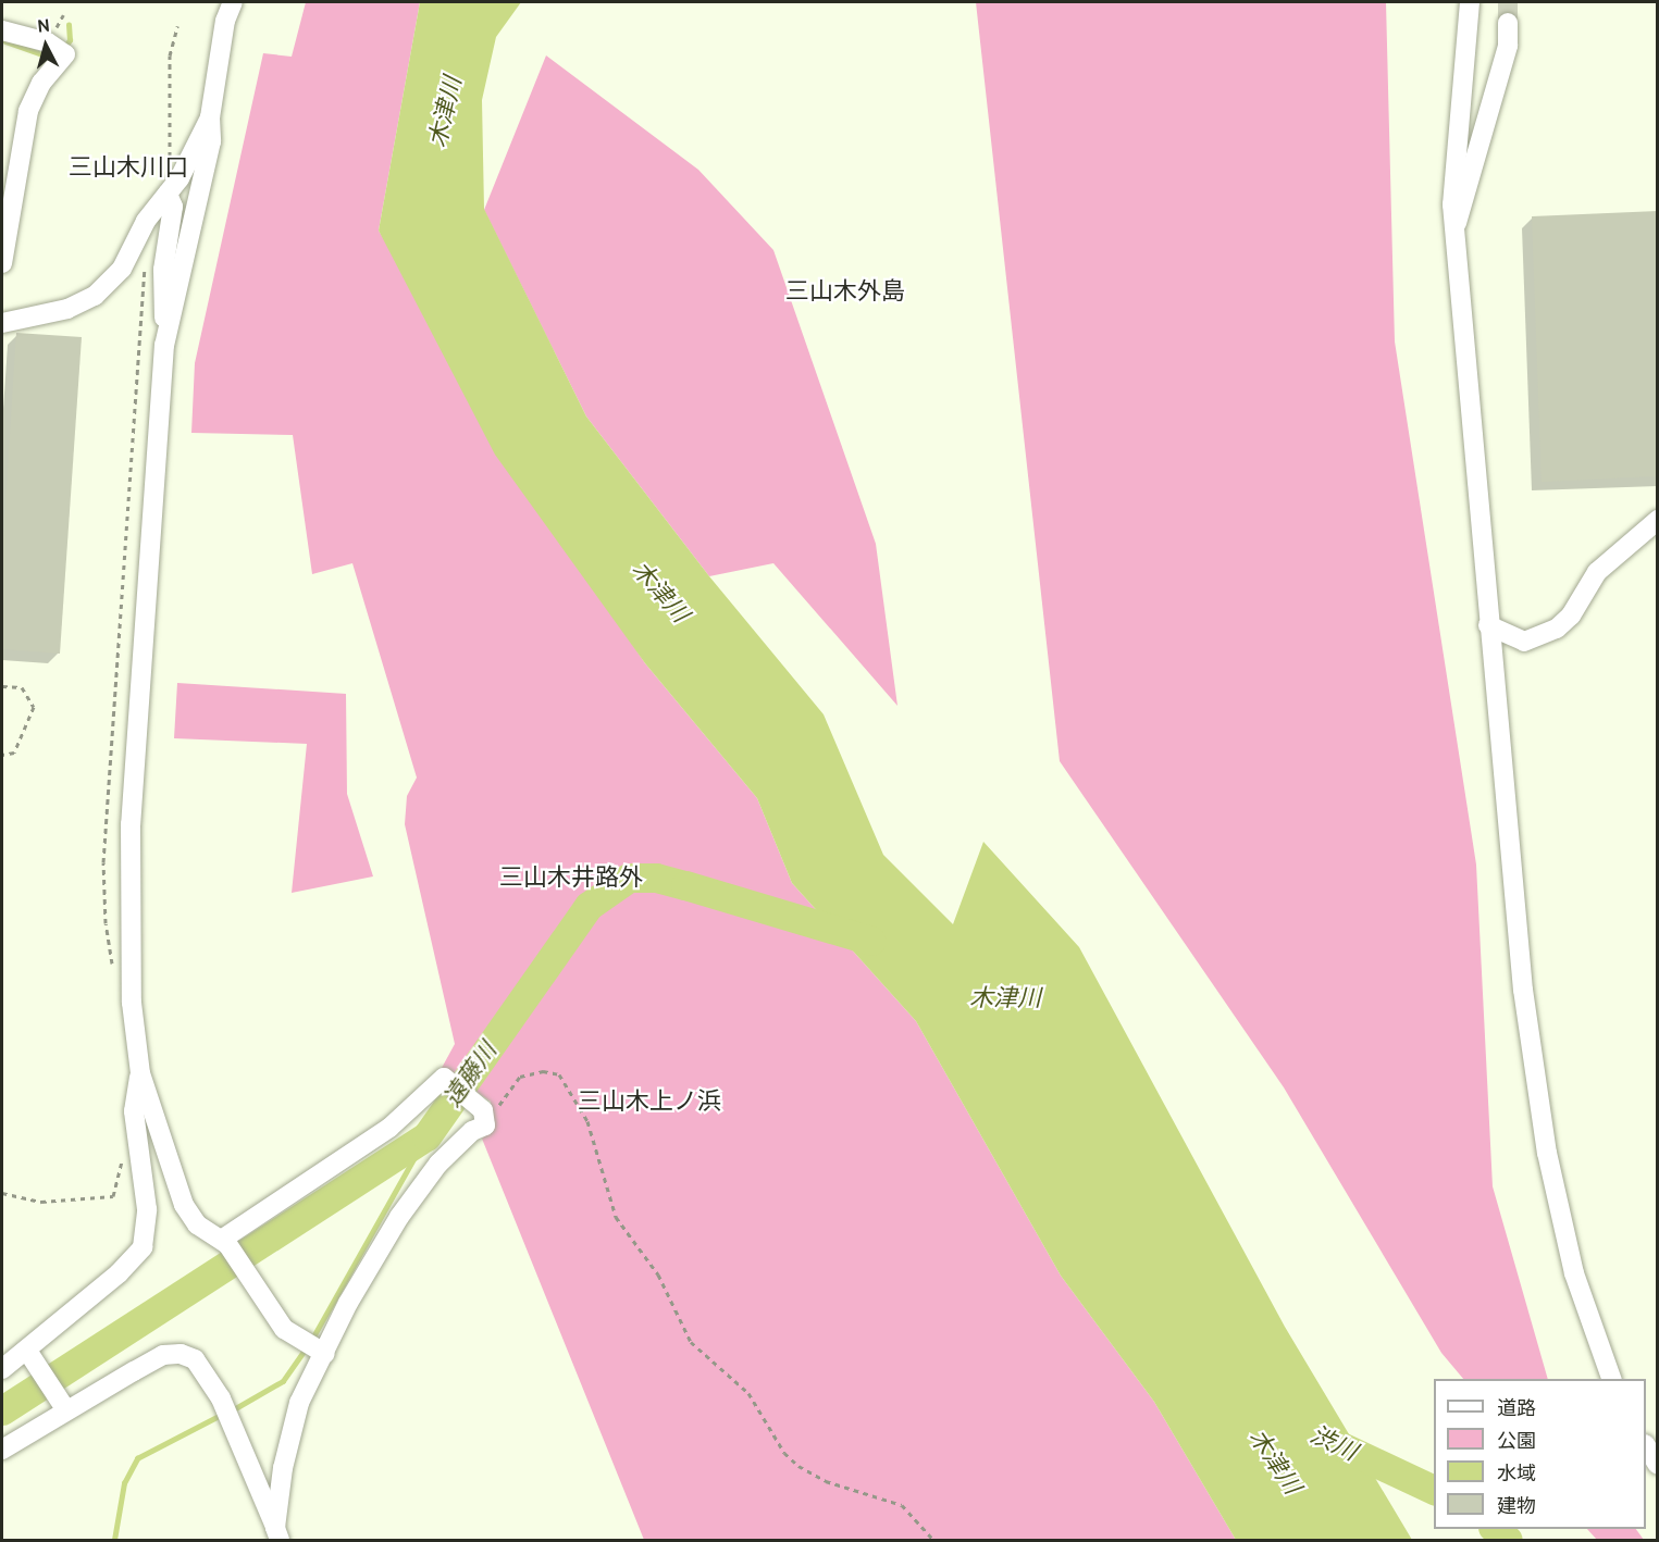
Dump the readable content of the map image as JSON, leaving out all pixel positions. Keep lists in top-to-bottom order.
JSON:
{
  "districts": [
    "三山木川口",
    "三山木外島",
    "三山木井路外",
    "三山木上ノ浜"
  ],
  "water": ["木津川", "遠藤川", "渋川"],
  "legend": [
    "道路",
    "公園",
    "水域",
    "建物"
  ],
  "north": "top"
}
